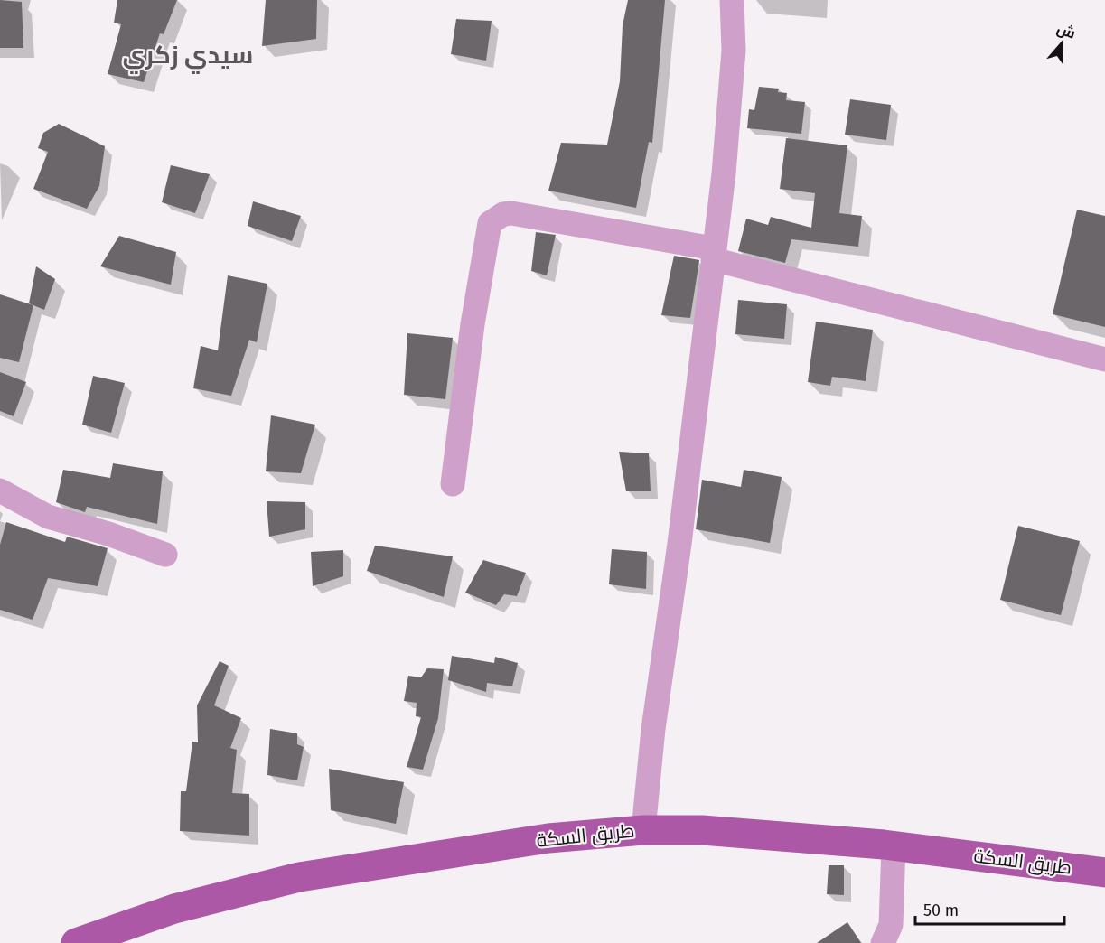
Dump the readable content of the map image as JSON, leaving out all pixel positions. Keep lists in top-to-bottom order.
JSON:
{
  "streets": {
    "main road": ["طريق السكة"]
  },
  "districts": ["سيدي زكري"],
  "scale_bar": "50 m",
  "north": "top"
}
